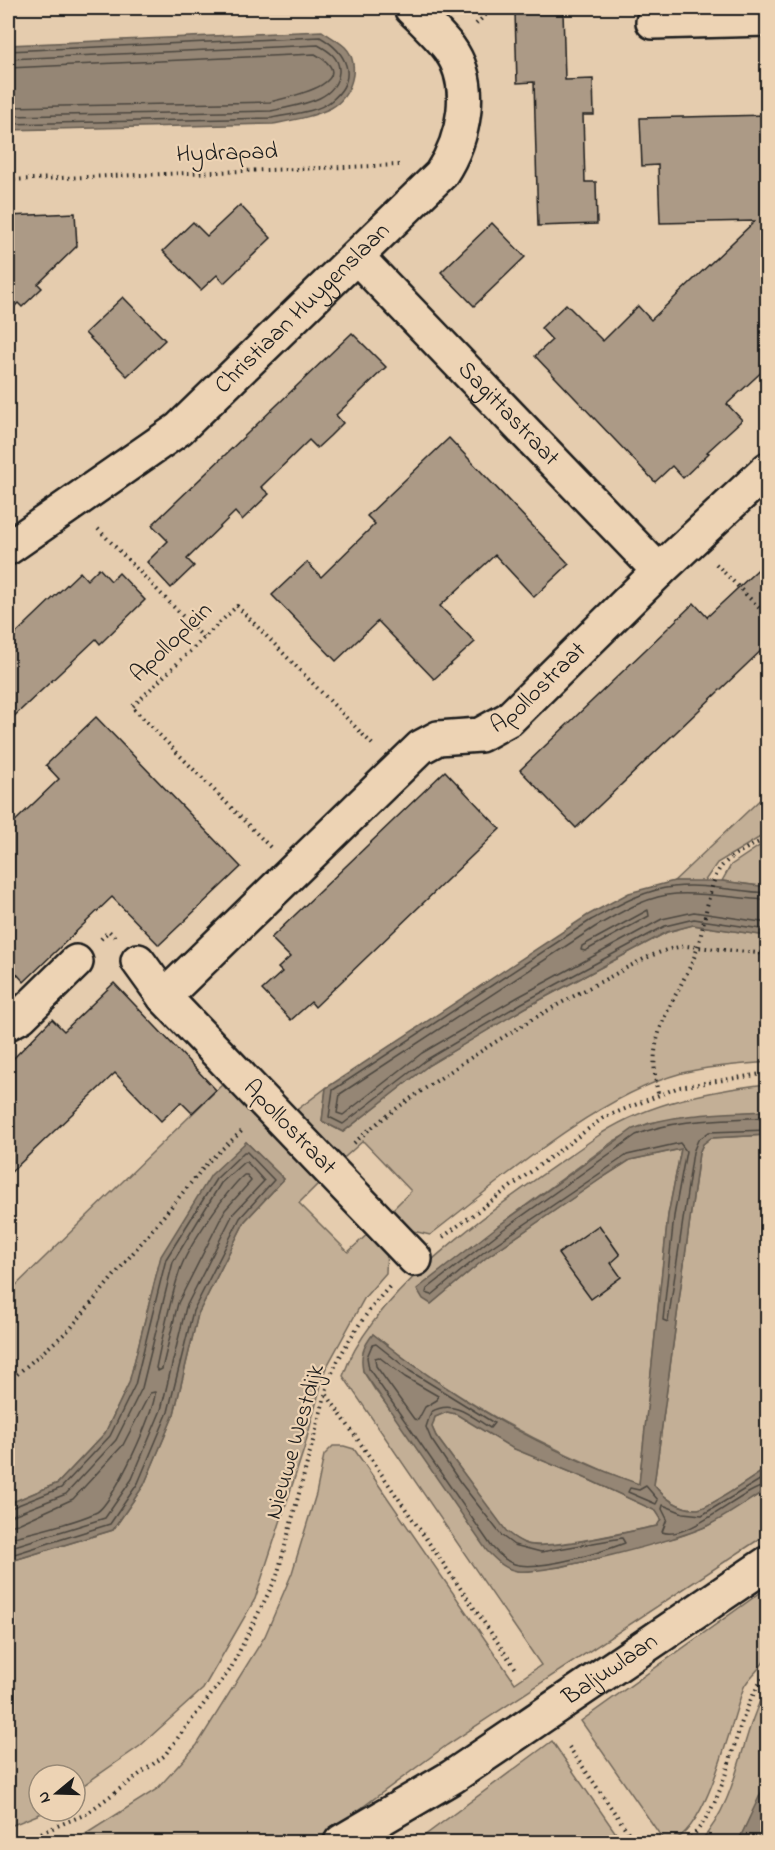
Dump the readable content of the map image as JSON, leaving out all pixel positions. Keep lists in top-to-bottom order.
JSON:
{
  "streets": {
    "street": [
      "Christiaan Huygenslaan",
      "Sagittastraat",
      "Apollostraat",
      "Baljuwlaan"
    ],
    "path": ["Hydrapad", "Apolloplein", "Nieuwe Westdijk"]
  },
  "crossings": [
    ["Hydrapad", "Christiaan Huygenslaan"],
    ["Christiaan Huygenslaan", "Sagittastraat"],
    ["Sagittastraat", "Apollostraat"],
    ["Apolloplein", "Apollostraat"],
    ["Apollostraat", "Nieuwe Westdijk"]
  ],
  "north": "left"
}
